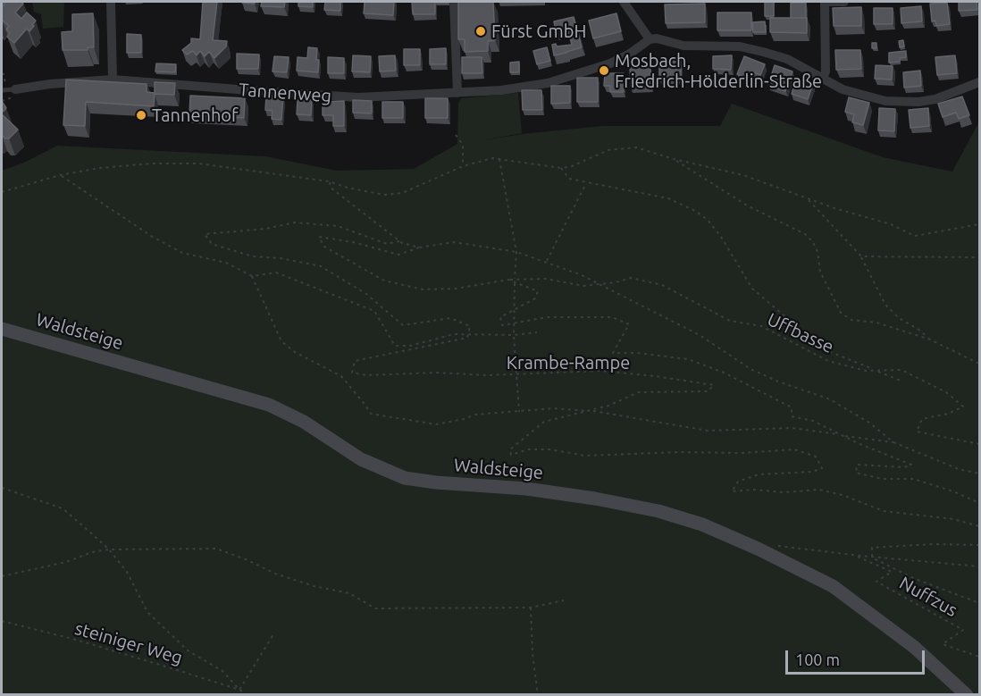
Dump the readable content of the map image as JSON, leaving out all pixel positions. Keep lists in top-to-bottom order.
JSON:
{
  "streets": {
    "street": ["Tannenweg", "Waldsteige"],
    "path": [
      "Uffbasse",
      "Krambe-Rampe",
      "Nuffzus",
      "steiniger Weg"
    ]
  },
  "places": ["Fürst GmbH", "Mosbach, Friedrich-Hölderlin-Straße", "Tannenhof"],
  "scale_bar": "100 m"
}
